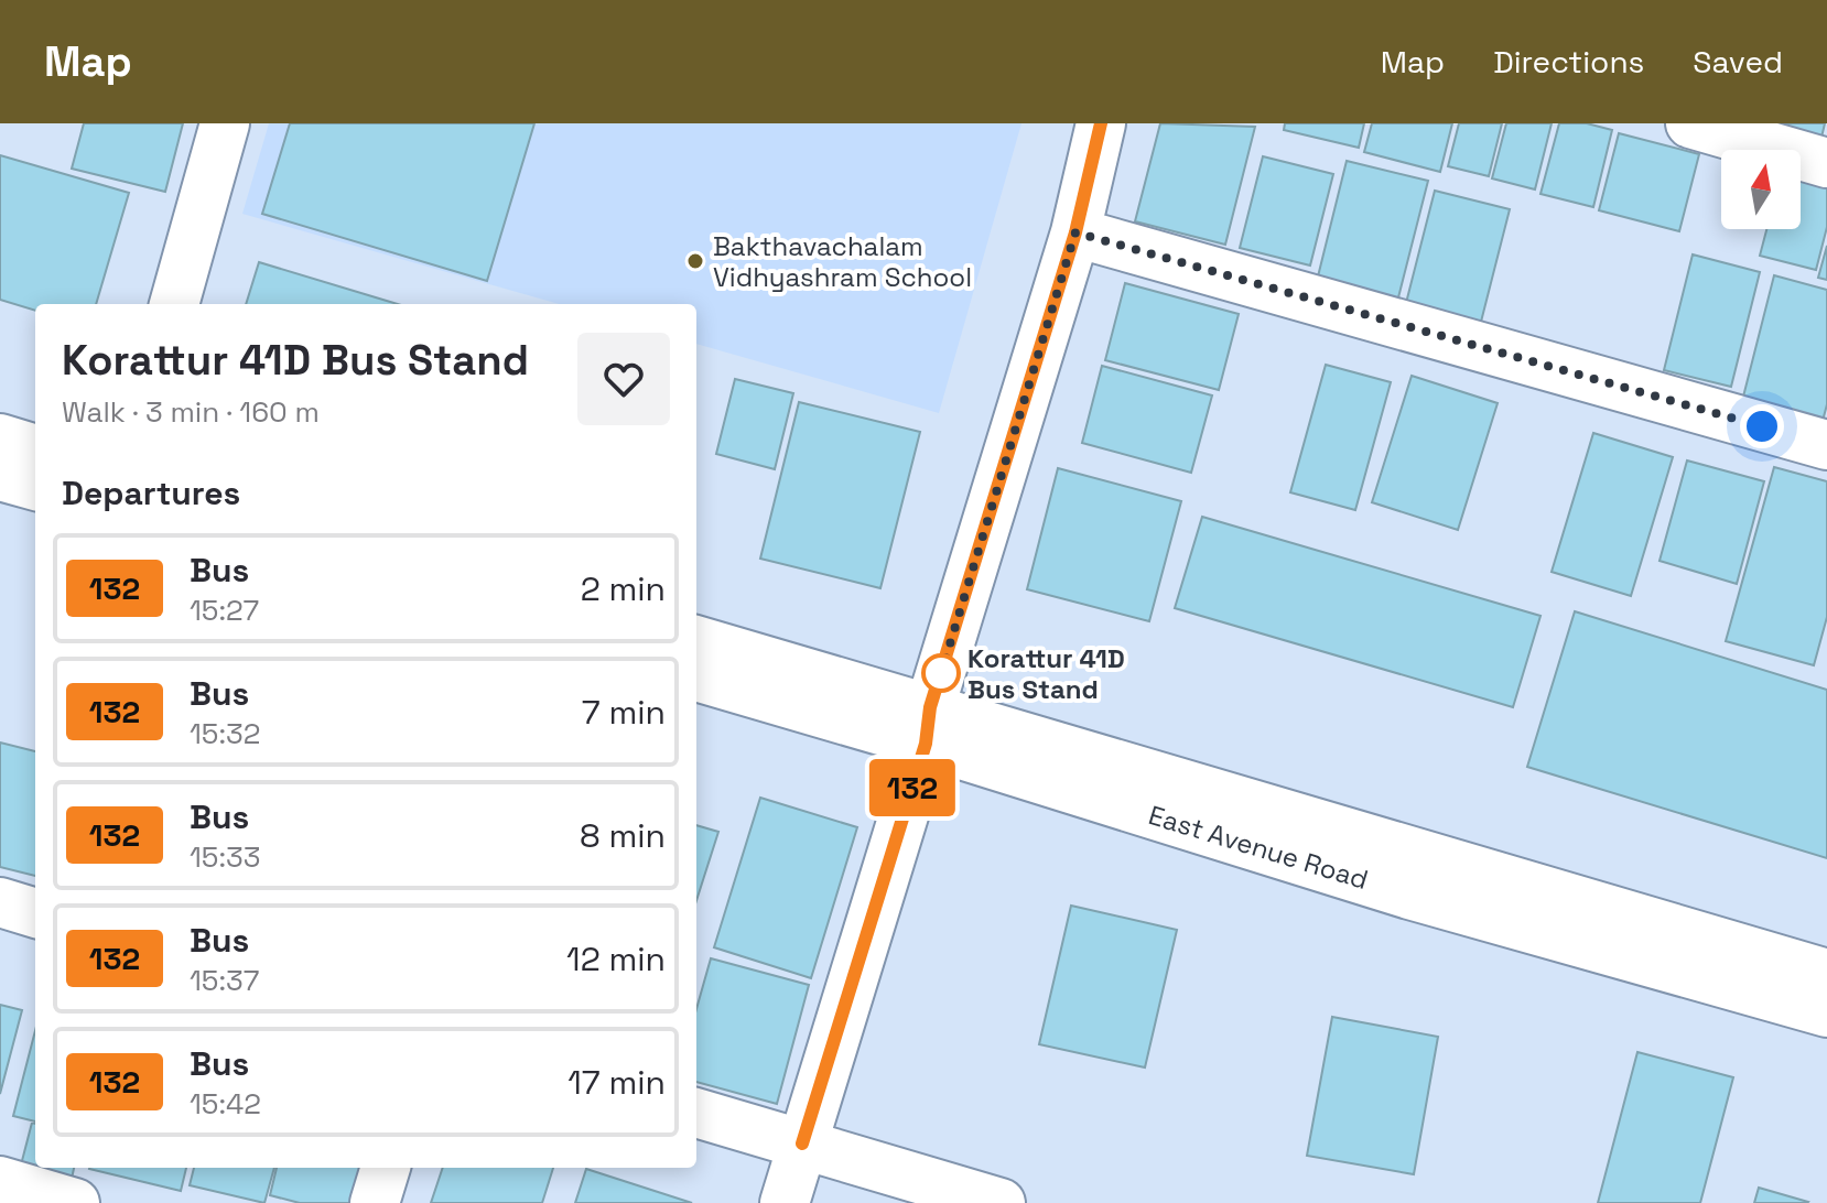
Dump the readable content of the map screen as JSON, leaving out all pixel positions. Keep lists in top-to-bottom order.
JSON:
{
  "streets": {
    "street": ["East Avenue Road"]
  },
  "places": ["Bakthavachalam Vidhyashram School", "Korattur 41D Bus Stand"],
  "lines": ["bus line 132"],
  "north": "top",
  "page": {
    "header": "Map",
    "nav": ["Map", "Directions", "Saved"],
    "on_map": "132",
    "heading": [
      ["Korattur 41D Bus Stand", "Walk · 3 min · 160 m"],
      "Departures"
    ],
    "list": [
      {
        "mark": "132",
        "name": "Bus",
        "note": "15:27",
        "value": "2 min"
      },
      {
        "mark": "132",
        "name": "Bus",
        "note": "15:32",
        "value": "7 min"
      },
      {
        "mark": "132",
        "name": "Bus",
        "note": "15:33",
        "value": "8 min"
      },
      {
        "mark": "132",
        "name": "Bus",
        "note": "15:37",
        "value": "12 min"
      },
      {
        "mark": "132",
        "name": "Bus",
        "note": "15:42",
        "value": "17 min"
      }
    ]
  }
}
